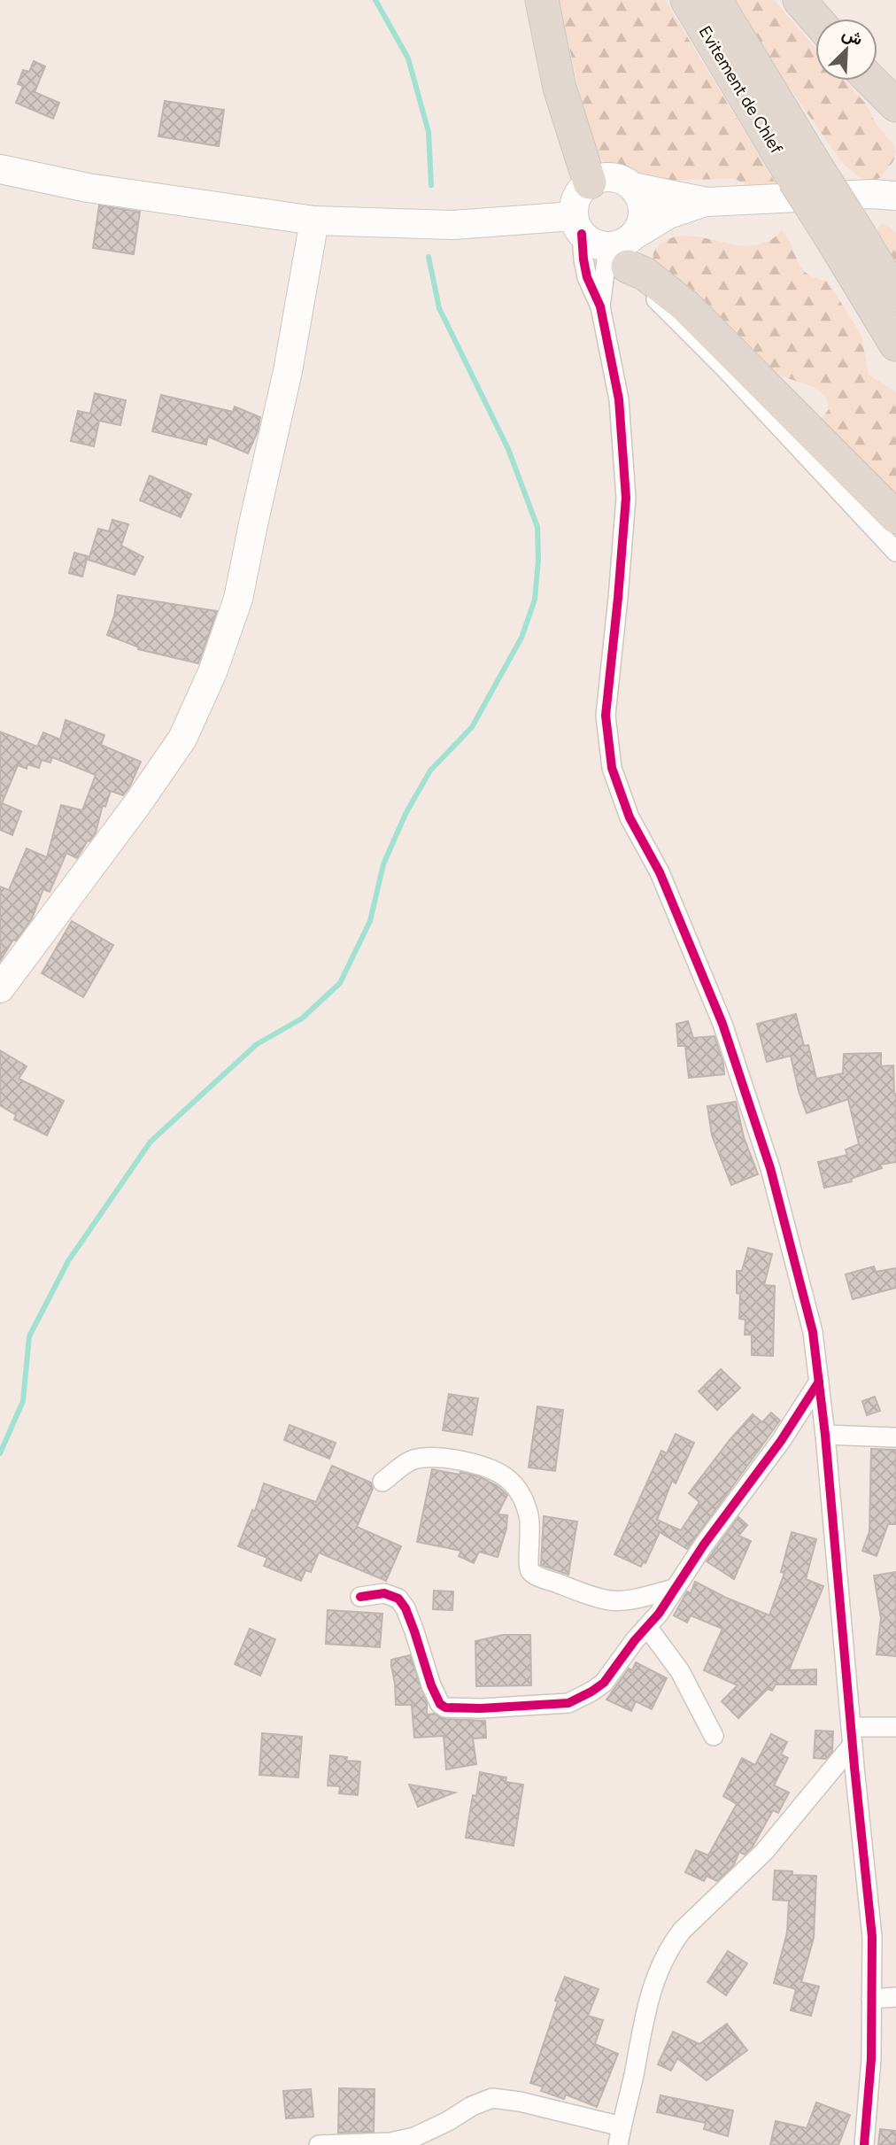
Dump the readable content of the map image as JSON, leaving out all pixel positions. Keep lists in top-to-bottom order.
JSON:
{
  "streets": {
    "highway": ["Evitement de Chlef"]
  },
  "north": "top right"
}
